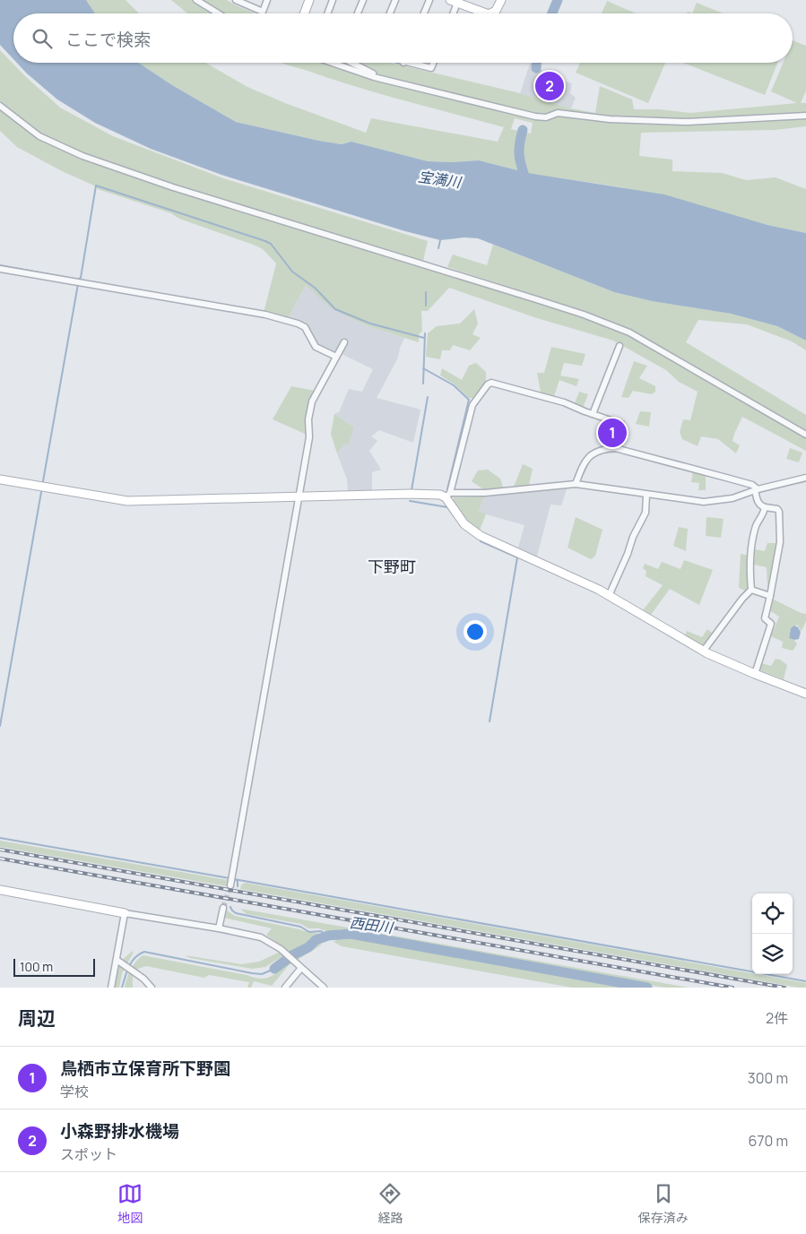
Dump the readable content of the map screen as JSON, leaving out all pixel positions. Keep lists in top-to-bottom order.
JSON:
{
  "districts": ["下野町"],
  "water": ["宝満川", "西田川"],
  "scale_bar": "100 m",
  "page": {
    "search": "ここで検索",
    "pins": ["2", "1"],
    "scale": "100 m",
    "heading": ["周辺", "2件"],
    "list": [
      {
        "mark": "1",
        "name": "鳥栖市立保育所下野園",
        "note": "学校",
        "value": "300 m"
      },
      {
        "mark": "2",
        "name": "小森野排水機場",
        "note": "スポット",
        "value": "670 m"
      }
    ],
    "nav": ["地図", "経路", "保存済み"]
  }
}
